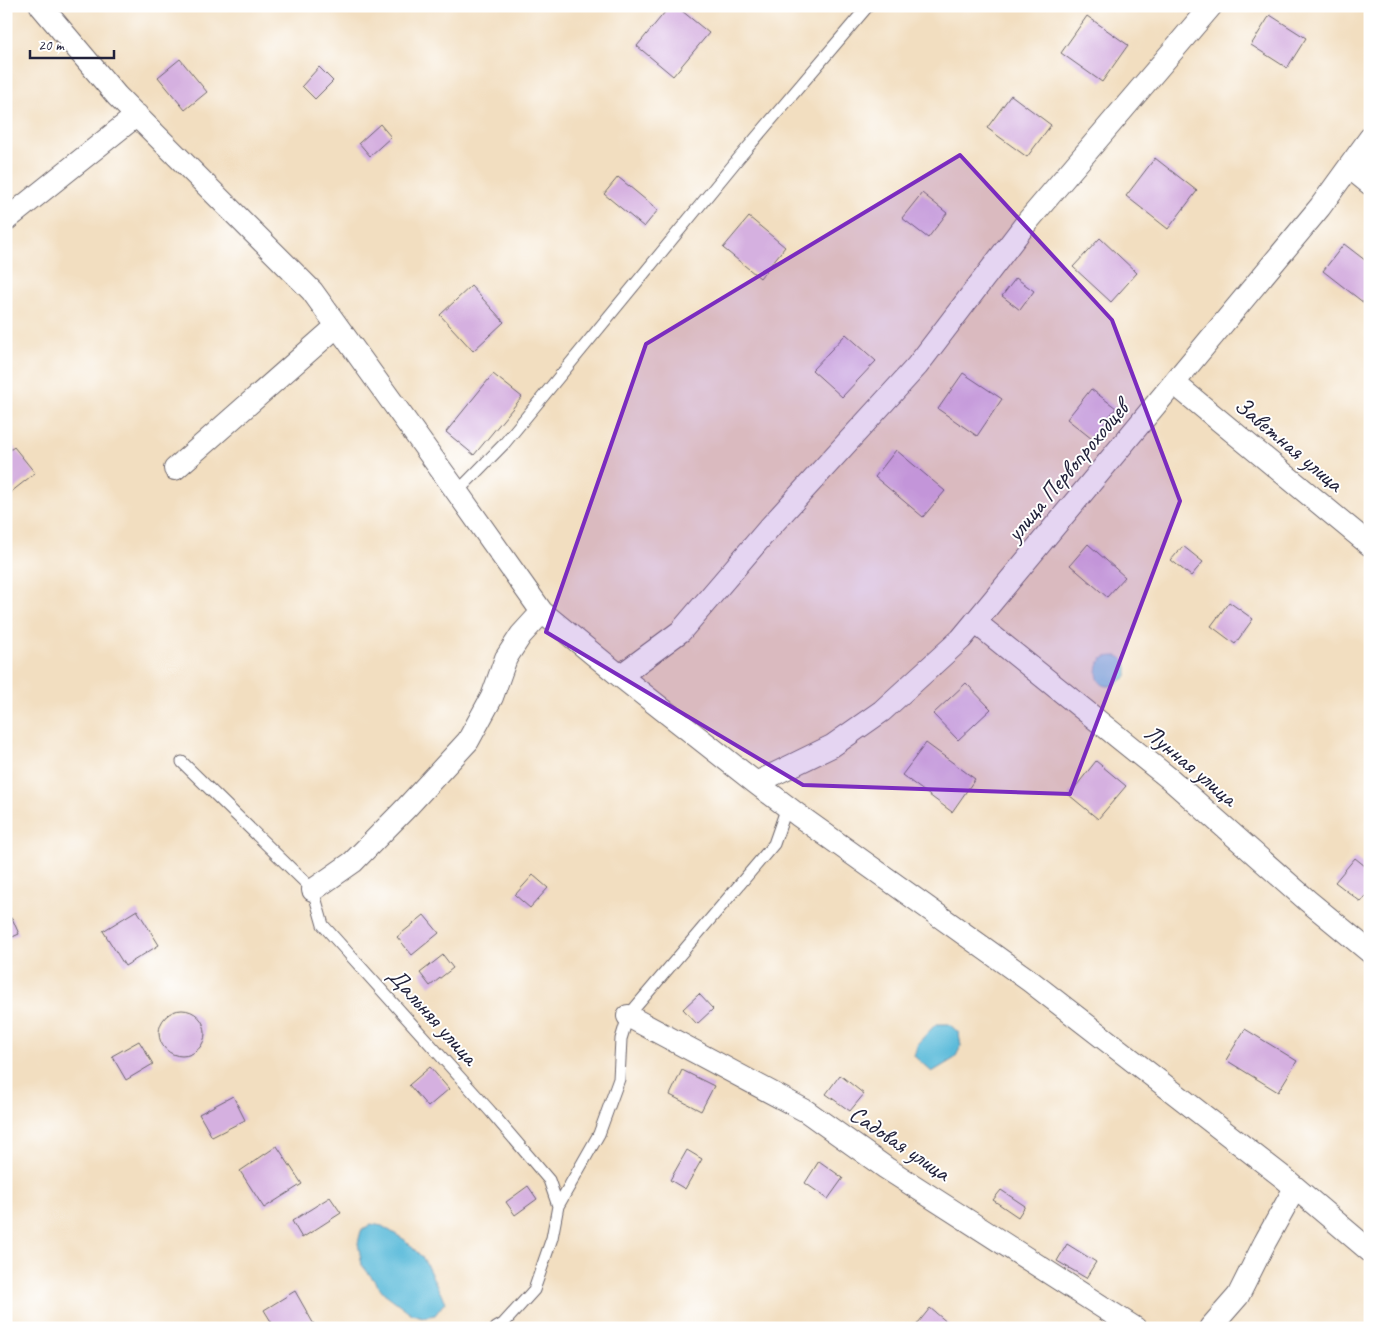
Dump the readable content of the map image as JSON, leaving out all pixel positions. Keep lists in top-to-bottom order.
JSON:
{
  "streets": {
    "street": [
      "Заветная улица",
      "улица Первопроходцев",
      "Лунная улица",
      "Садовая улица"
    ],
    "lane": ["Дальняя улица"]
  },
  "crossings": [
    ["Заветная улица", "улица Первопроходцев"],
    ["улица Первопроходцев", "Лунная улица"]
  ],
  "scale_bar": "20 m"
}
